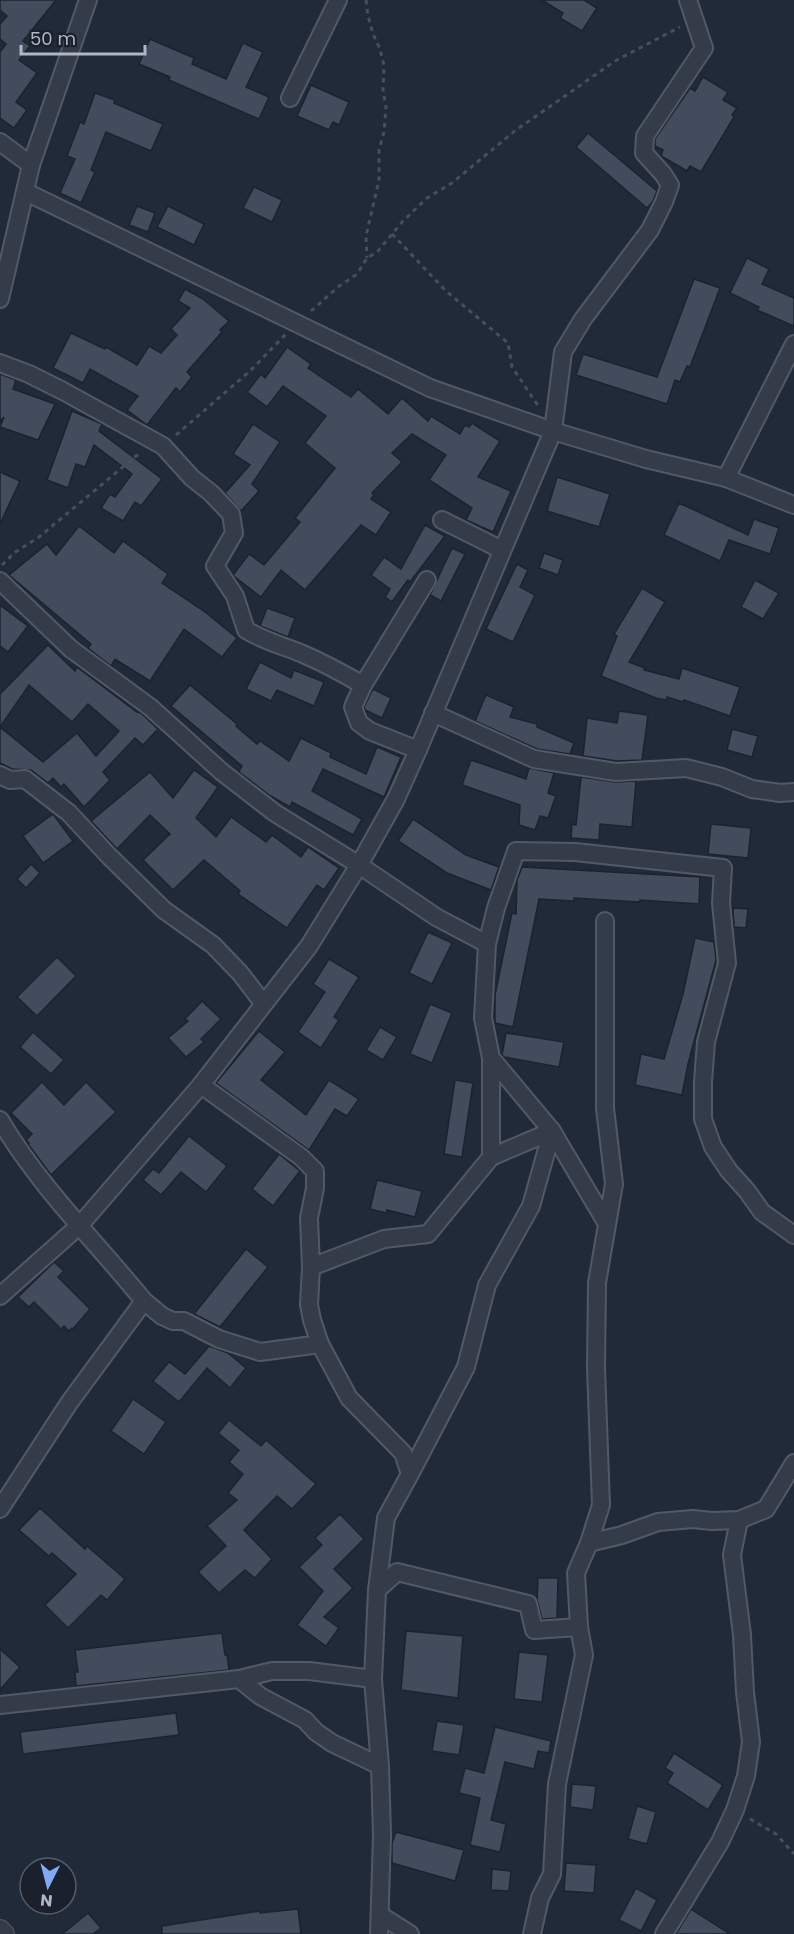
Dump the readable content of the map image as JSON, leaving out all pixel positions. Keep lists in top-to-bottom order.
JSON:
{
  "scale_bar": "50 m",
  "north": "bottom"
}
